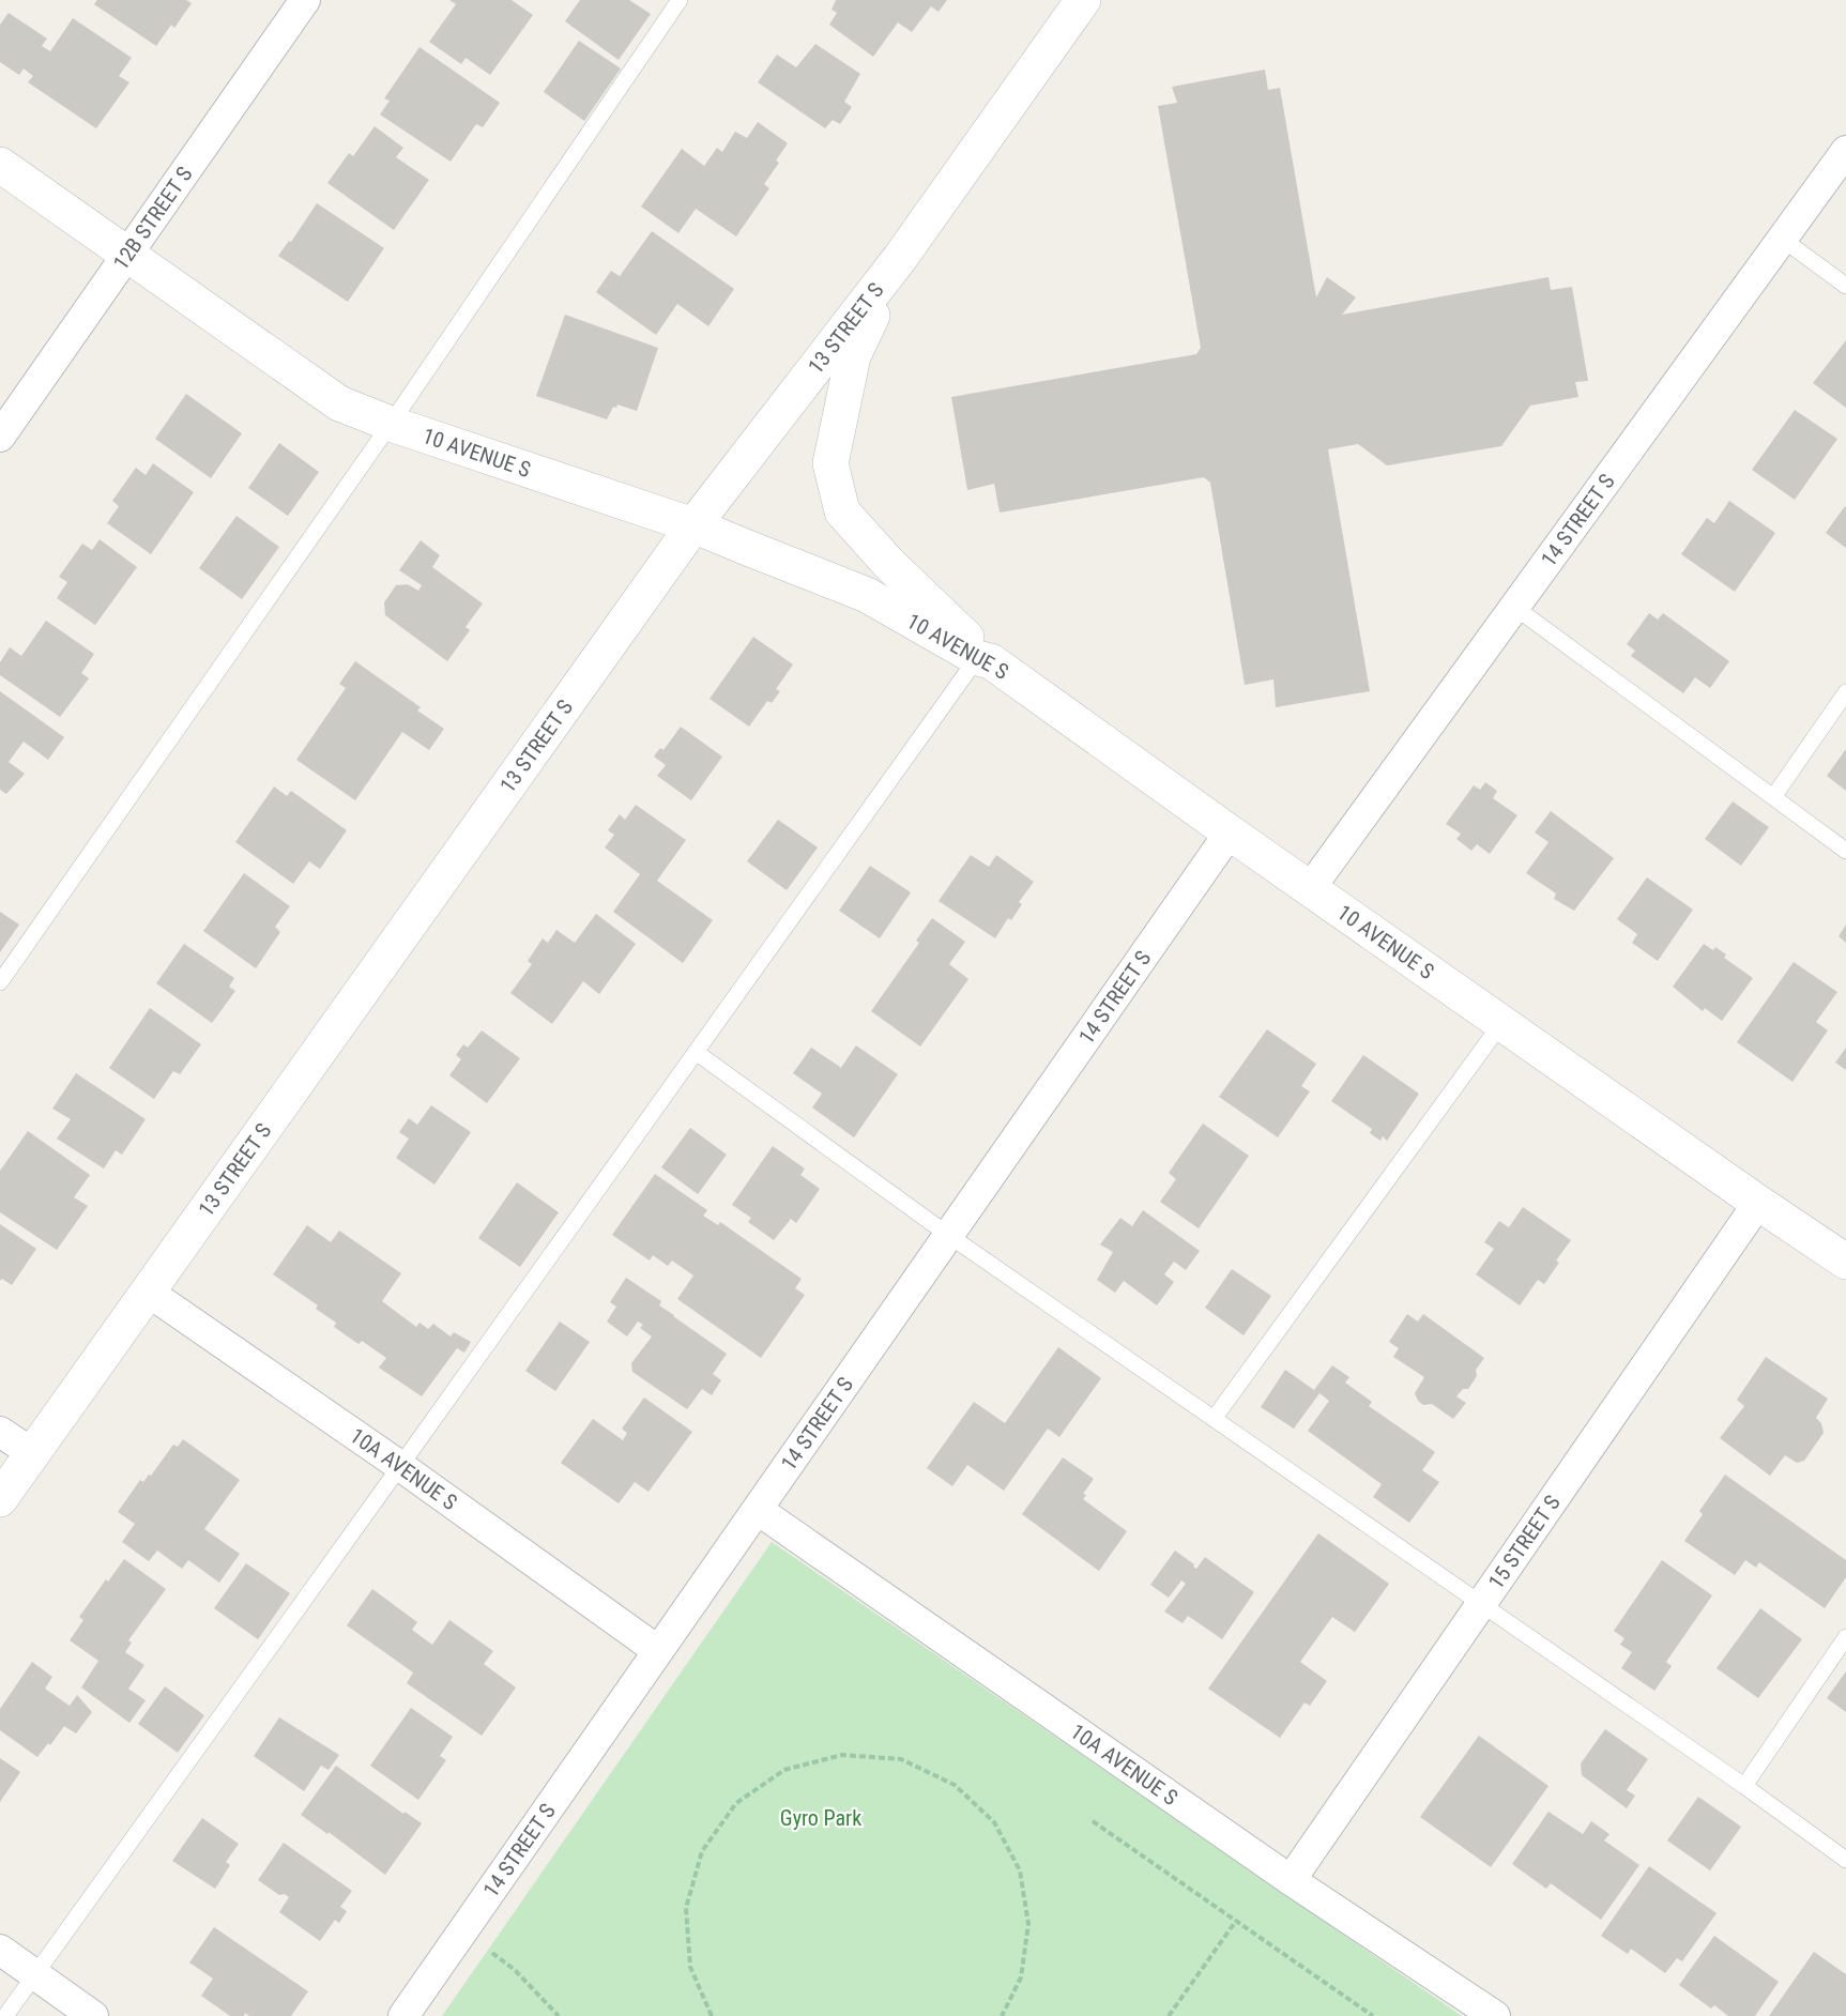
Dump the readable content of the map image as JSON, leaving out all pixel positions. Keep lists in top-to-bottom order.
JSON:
{
  "streets": {
    "street": [
      "12B STREET S",
      "13 STREET S",
      "10 AVENUE S",
      "14 STREET S",
      "10A AVENUE S",
      "15 STREET S"
    ]
  },
  "crossings": [
    ["12B STREET S", "10 AVENUE S"],
    ["13 STREET S", "10 AVENUE S"],
    ["13 STREET S", "10A AVENUE S"],
    ["10 AVENUE S", "14 STREET S"],
    ["10 AVENUE S", "15 STREET S"],
    ["14 STREET S", "10A AVENUE S"],
    ["10A AVENUE S", "15 STREET S"]
  ],
  "parks": ["Gyro Park"]
}
